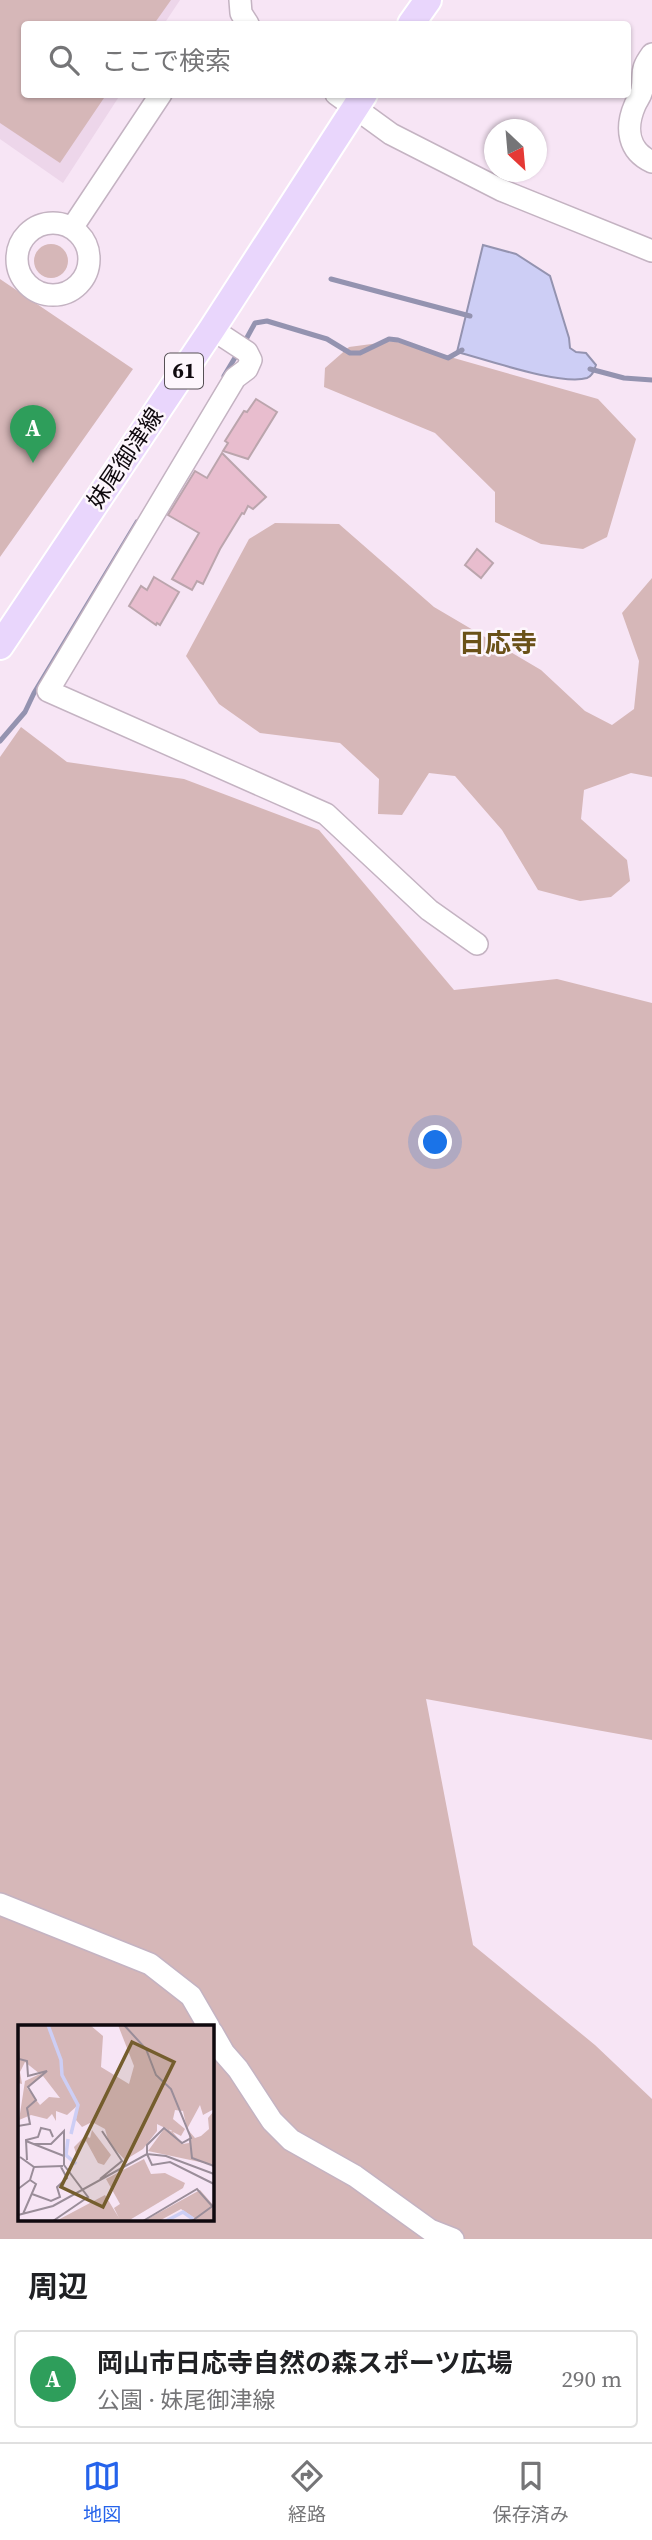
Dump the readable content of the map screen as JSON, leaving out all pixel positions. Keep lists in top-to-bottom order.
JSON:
{
  "streets": {
    "main road": ["61", "妹尾御津線"]
  },
  "districts": ["日応寺"],
  "north": "bottom right",
  "page": {
    "search": "ここで検索",
    "pins": "A",
    "heading": "周辺",
    "list": [
      {
        "mark": "A",
        "name": "岡山市日応寺自然の森スポーツ広場",
        "note": "公園 · 妹尾御津線",
        "value": "290 m"
      }
    ],
    "nav": ["地図", "経路", "保存済み"]
  }
}
